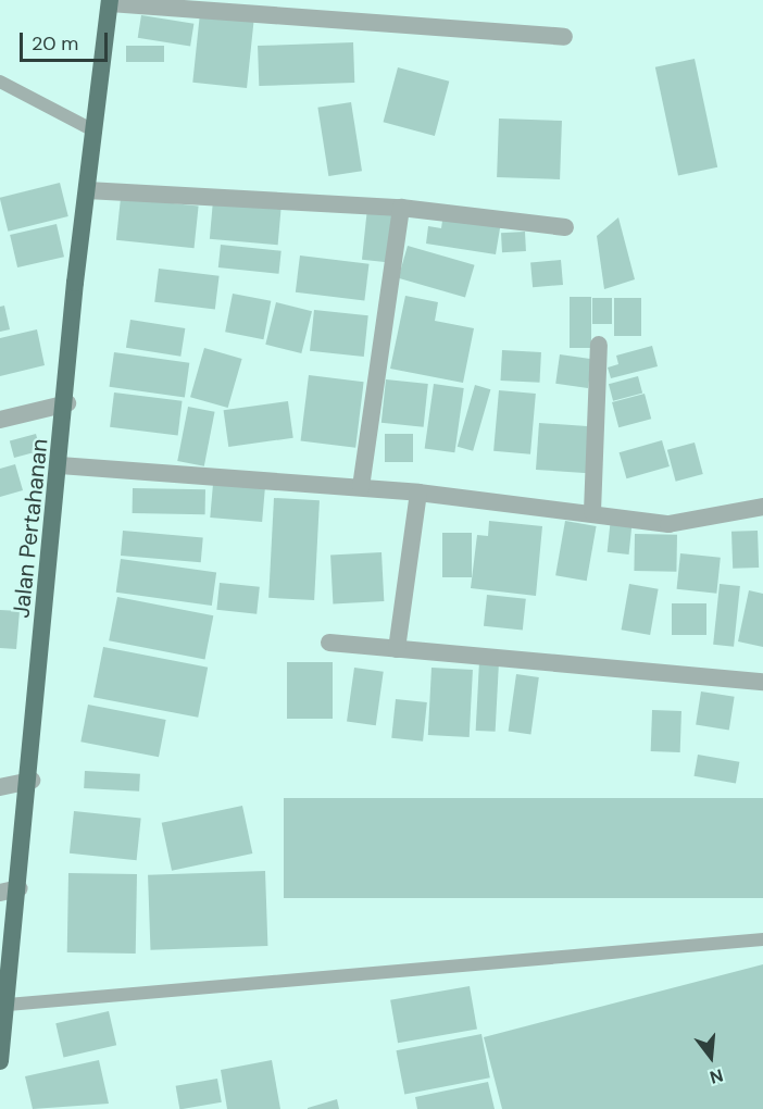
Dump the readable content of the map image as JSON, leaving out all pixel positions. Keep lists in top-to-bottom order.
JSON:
{
  "streets": {
    "main road": ["Jalan Pertahanan"]
  },
  "scale_bar": "20 m",
  "north": "bottom"
}
